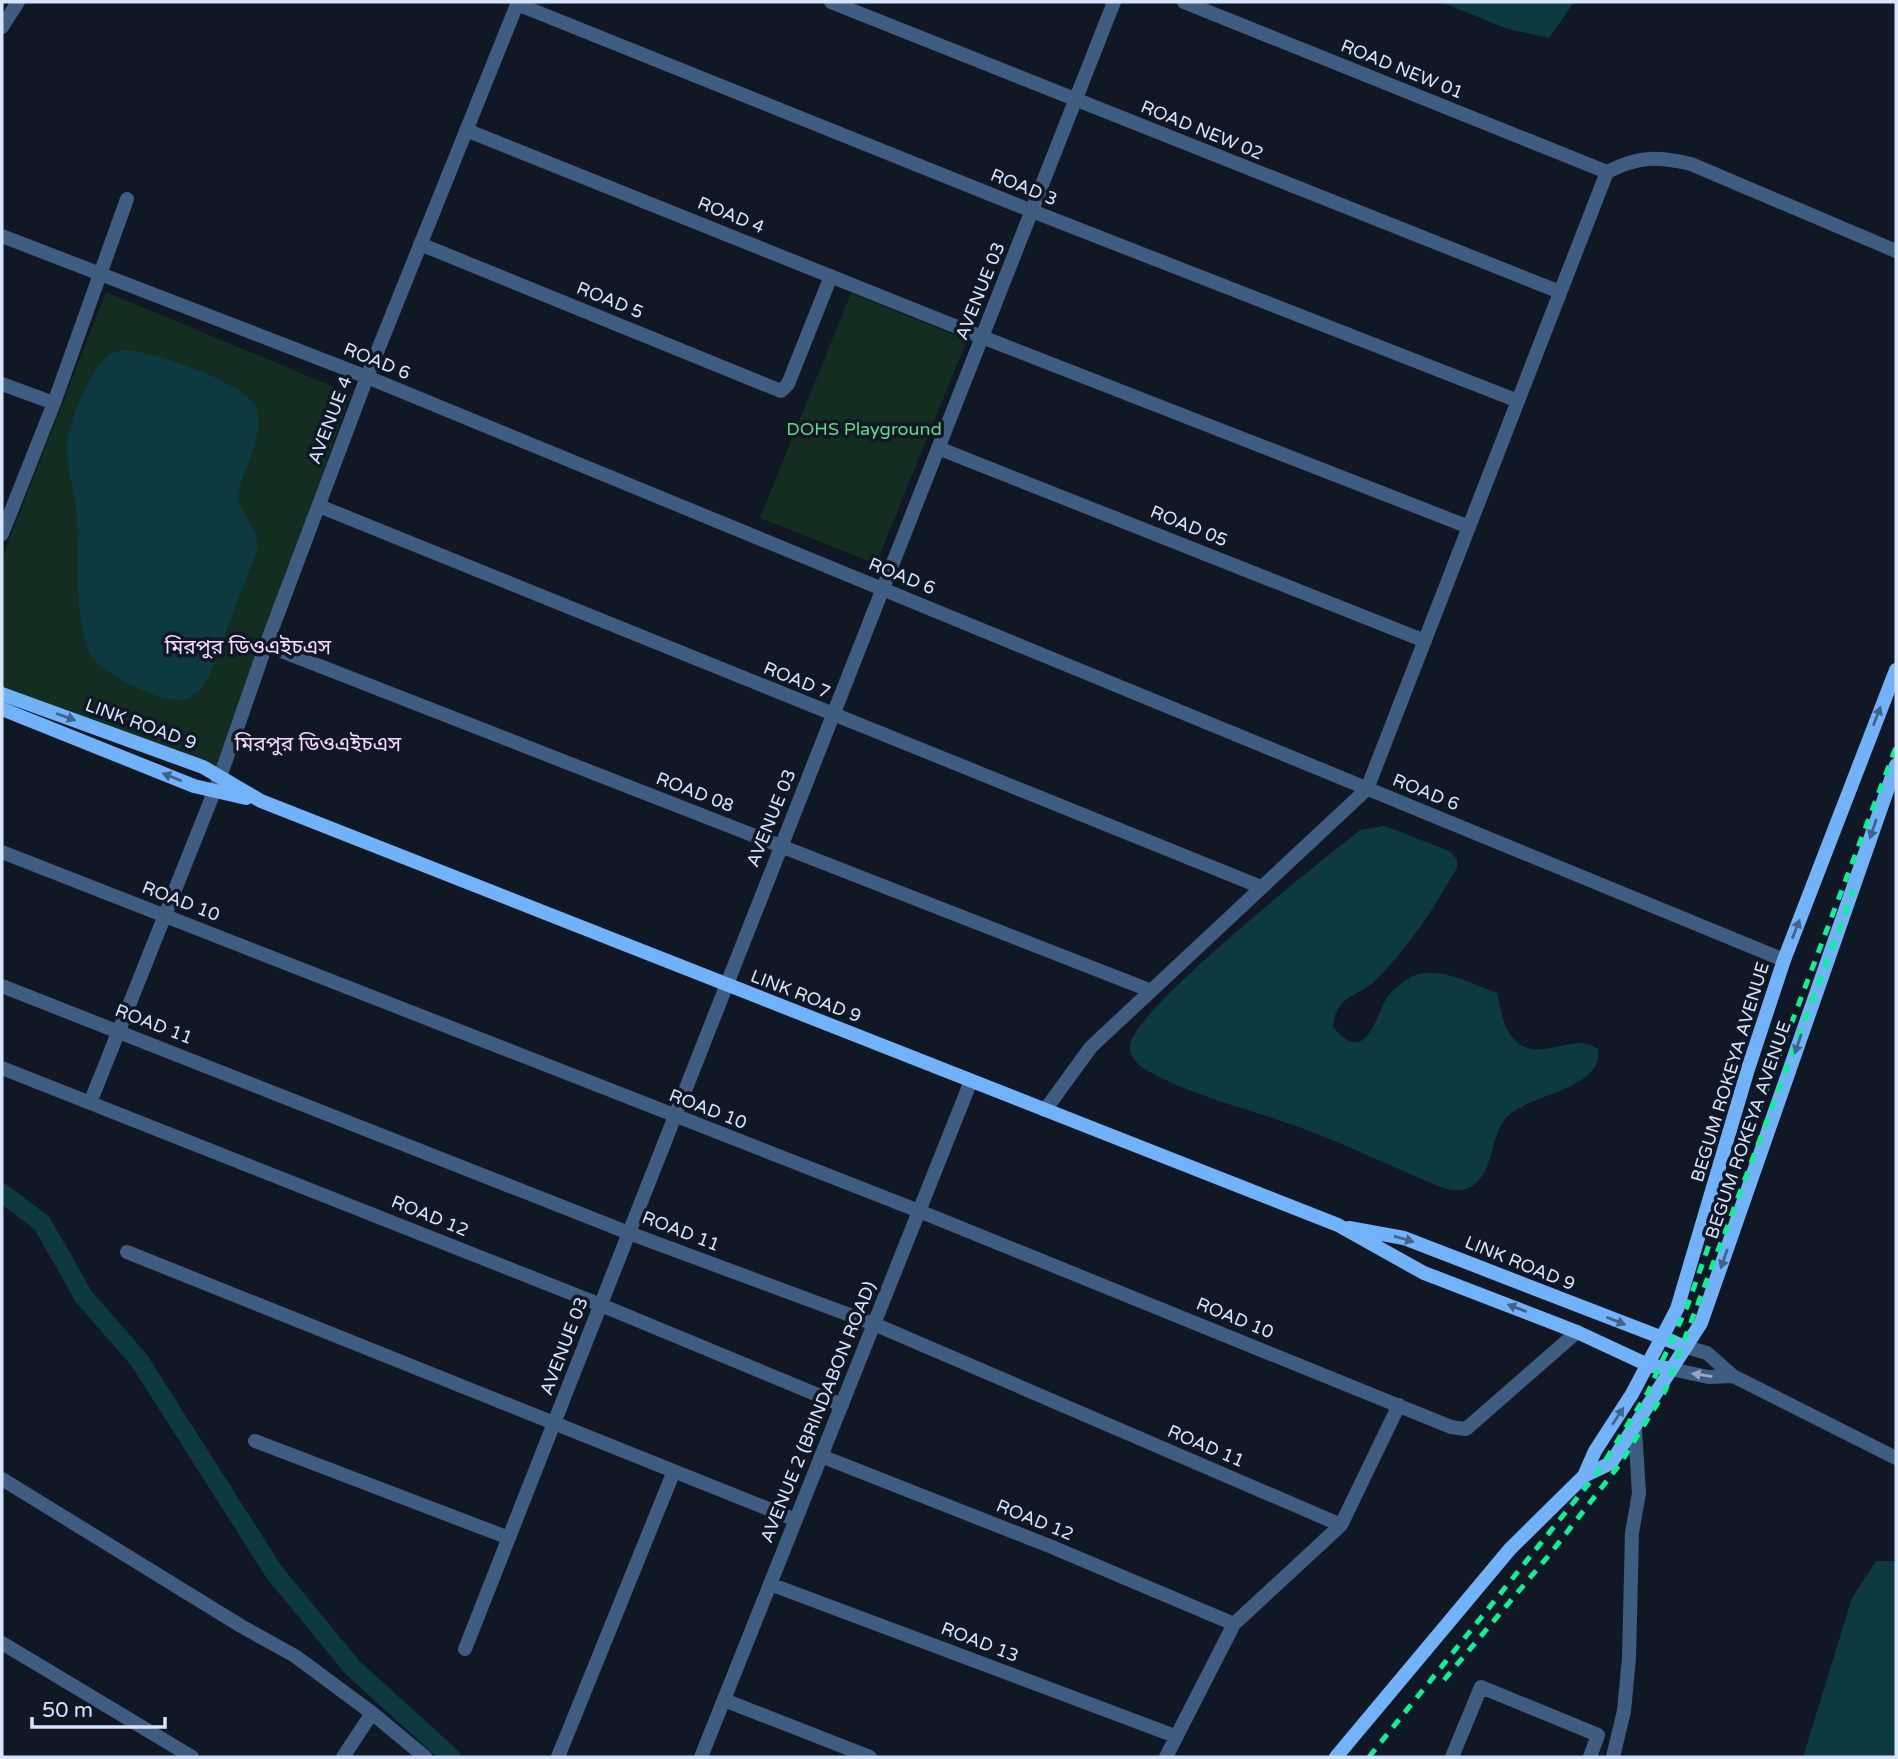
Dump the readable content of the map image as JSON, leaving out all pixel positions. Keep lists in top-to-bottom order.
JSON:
{
  "streets": {
    "main road": ["LINK ROAD 9", "BEGUM ROKEYA AVENUE"],
    "street": [
      "ROAD NEW 01",
      "ROAD NEW 02",
      "ROAD 3",
      "ROAD 4",
      "AVENUE 03",
      "ROAD 5",
      "ROAD 6",
      "AVENUE 4",
      "ROAD 05",
      "ROAD 7",
      "ROAD 08",
      "ROAD 10",
      "ROAD 11",
      "ROAD 12",
      "AVENUE 2 (BRINDABON ROAD)",
      "ROAD 13"
    ]
  },
  "crossings": [
    ["ROAD NEW 02", "AVENUE 03"],
    ["ROAD 3", "AVENUE 03"],
    ["ROAD 3", "AVENUE 4"],
    ["ROAD 4", "AVENUE 03"],
    ["ROAD 4", "ROAD 5"],
    ["ROAD 4", "AVENUE 4"],
    ["AVENUE 03", "ROAD 6"],
    ["AVENUE 03", "ROAD 05"],
    ["AVENUE 03", "ROAD 7"],
    ["AVENUE 03", "LINK ROAD 9"],
    ["AVENUE 03", "ROAD 08"],
    ["AVENUE 03", "ROAD 10"],
    ["AVENUE 03", "ROAD 11"],
    ["AVENUE 03", "ROAD 12"],
    ["ROAD 5", "AVENUE 4"],
    ["ROAD 6", "AVENUE 4"],
    ["ROAD 6", "BEGUM ROKEYA AVENUE"],
    ["AVENUE 4", "ROAD 7"],
    ["AVENUE 4", "LINK ROAD 9"],
    ["AVENUE 4", "ROAD 08"],
    ["AVENUE 4", "ROAD 10"],
    ["AVENUE 4", "ROAD 11"],
    ["AVENUE 4", "ROAD 12"],
    ["LINK ROAD 9", "ROAD 10"],
    ["LINK ROAD 9", "BEGUM ROKEYA AVENUE"],
    ["LINK ROAD 9", "AVENUE 2 (BRINDABON ROAD)"],
    ["ROAD 10", "AVENUE 2 (BRINDABON ROAD)"],
    ["ROAD 11", "AVENUE 2 (BRINDABON ROAD)"],
    ["ROAD 12", "AVENUE 2 (BRINDABON ROAD)"],
    ["AVENUE 2 (BRINDABON ROAD)", "ROAD 13"]
  ],
  "districts": ["মিরপুর ডিওএইচএস", "মিরপুর ডিওএইচএস"],
  "parks": ["DOHS Playground"],
  "scale_bar": "50 m"
}
